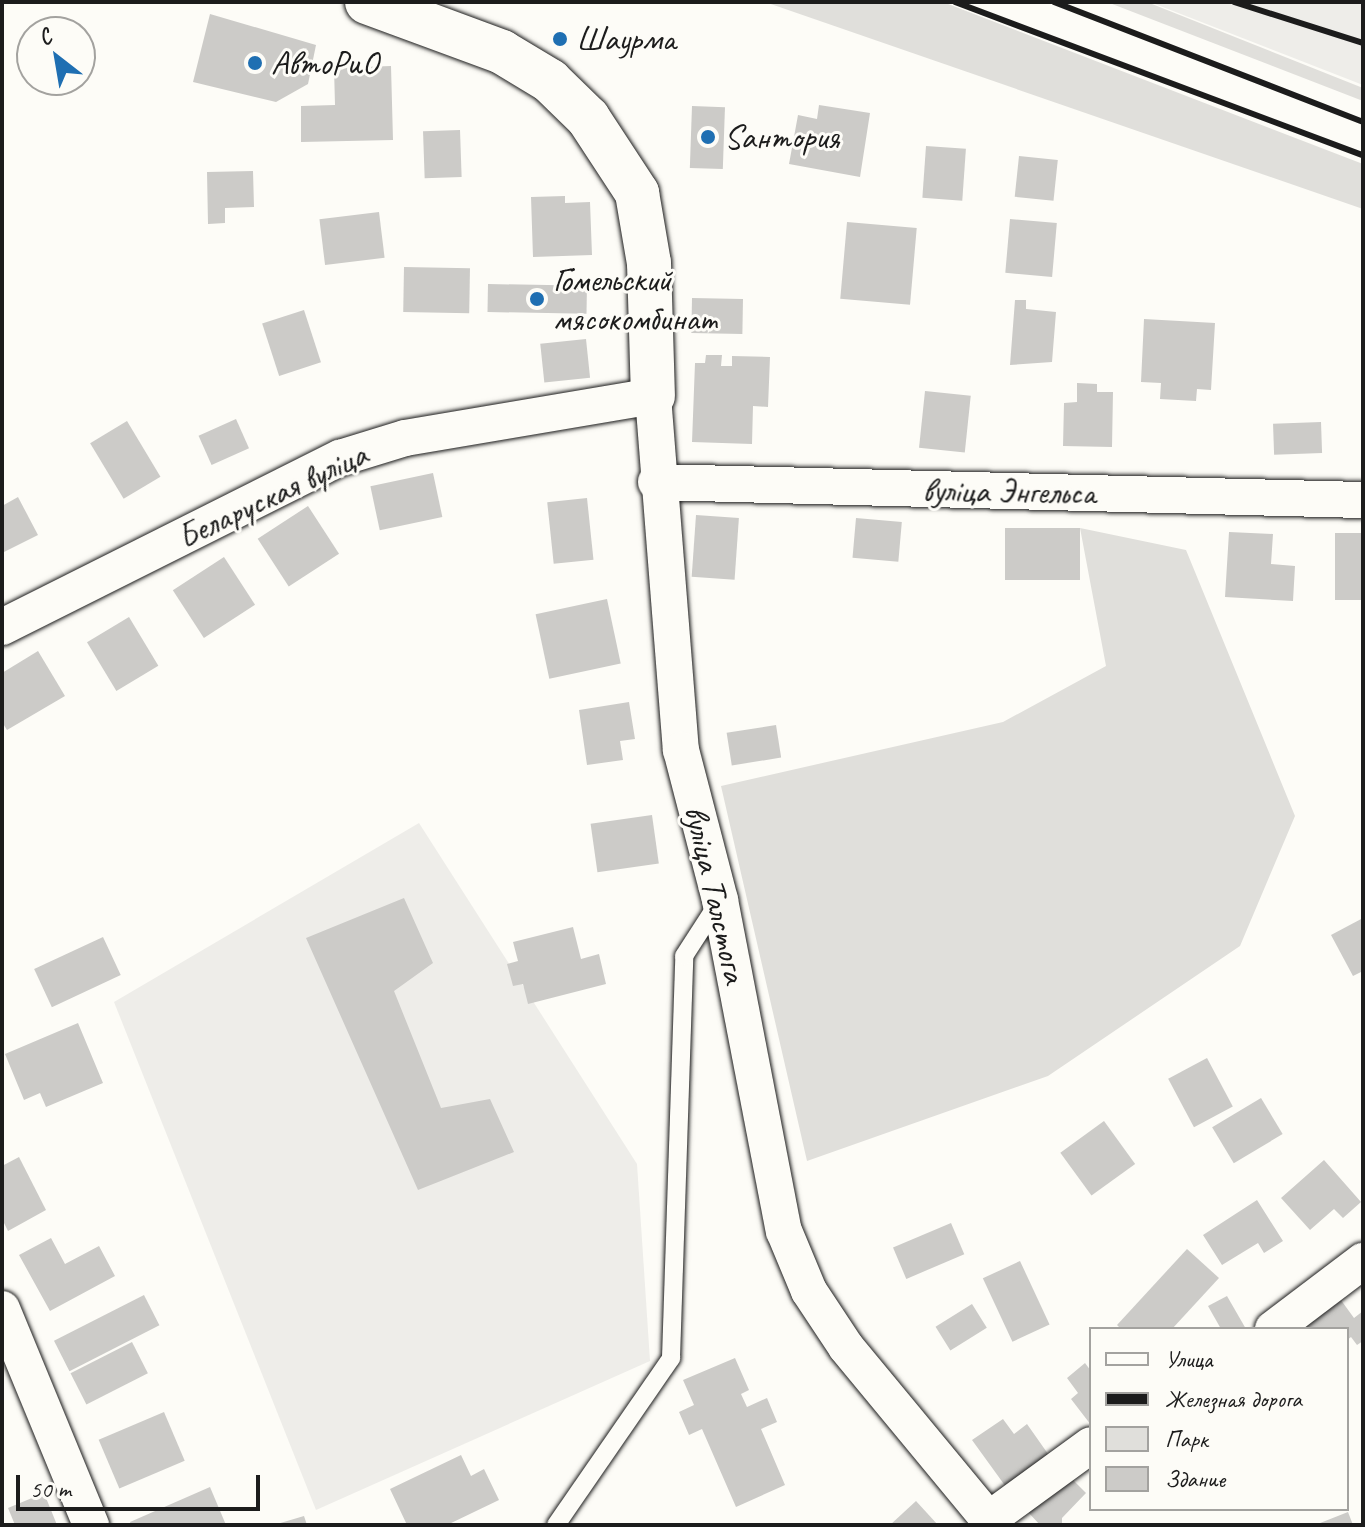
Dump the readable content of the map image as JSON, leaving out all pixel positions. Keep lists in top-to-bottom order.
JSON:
{
  "streets": {
    "street": ["вуліца Энгельса", "Беларуская вуліца", "вуліца Талстога"]
  },
  "crossings": [
    ["вуліца Энгельса", "вуліца Талстога"],
    ["Беларуская вуліца", "вуліца Талстога"]
  ],
  "places": [
    "Шаурма",
    "АвтоРиО",
    "Sантория",
    "Гомельский мясокомбинат"
  ],
  "legend": [
    "Улица",
    "Железная дорога",
    "Парк",
    "Здание"
  ],
  "scale_bar": "50 m",
  "north": "top left"
}
